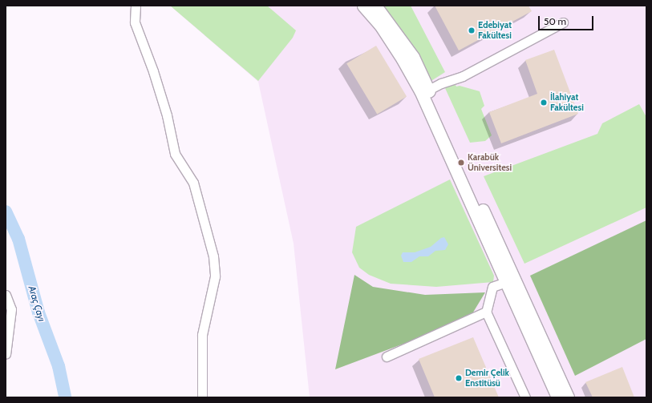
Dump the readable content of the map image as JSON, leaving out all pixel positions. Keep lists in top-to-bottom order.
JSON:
{
  "water": ["Araç Çayı"],
  "places": [
    "Edebiyat Fakültesi",
    "İlahiyat Fakültesi",
    "Karabük Üniversitesi",
    "Demir Çelik Enstitüsü"
  ],
  "scale_bar": "50 m"
}
